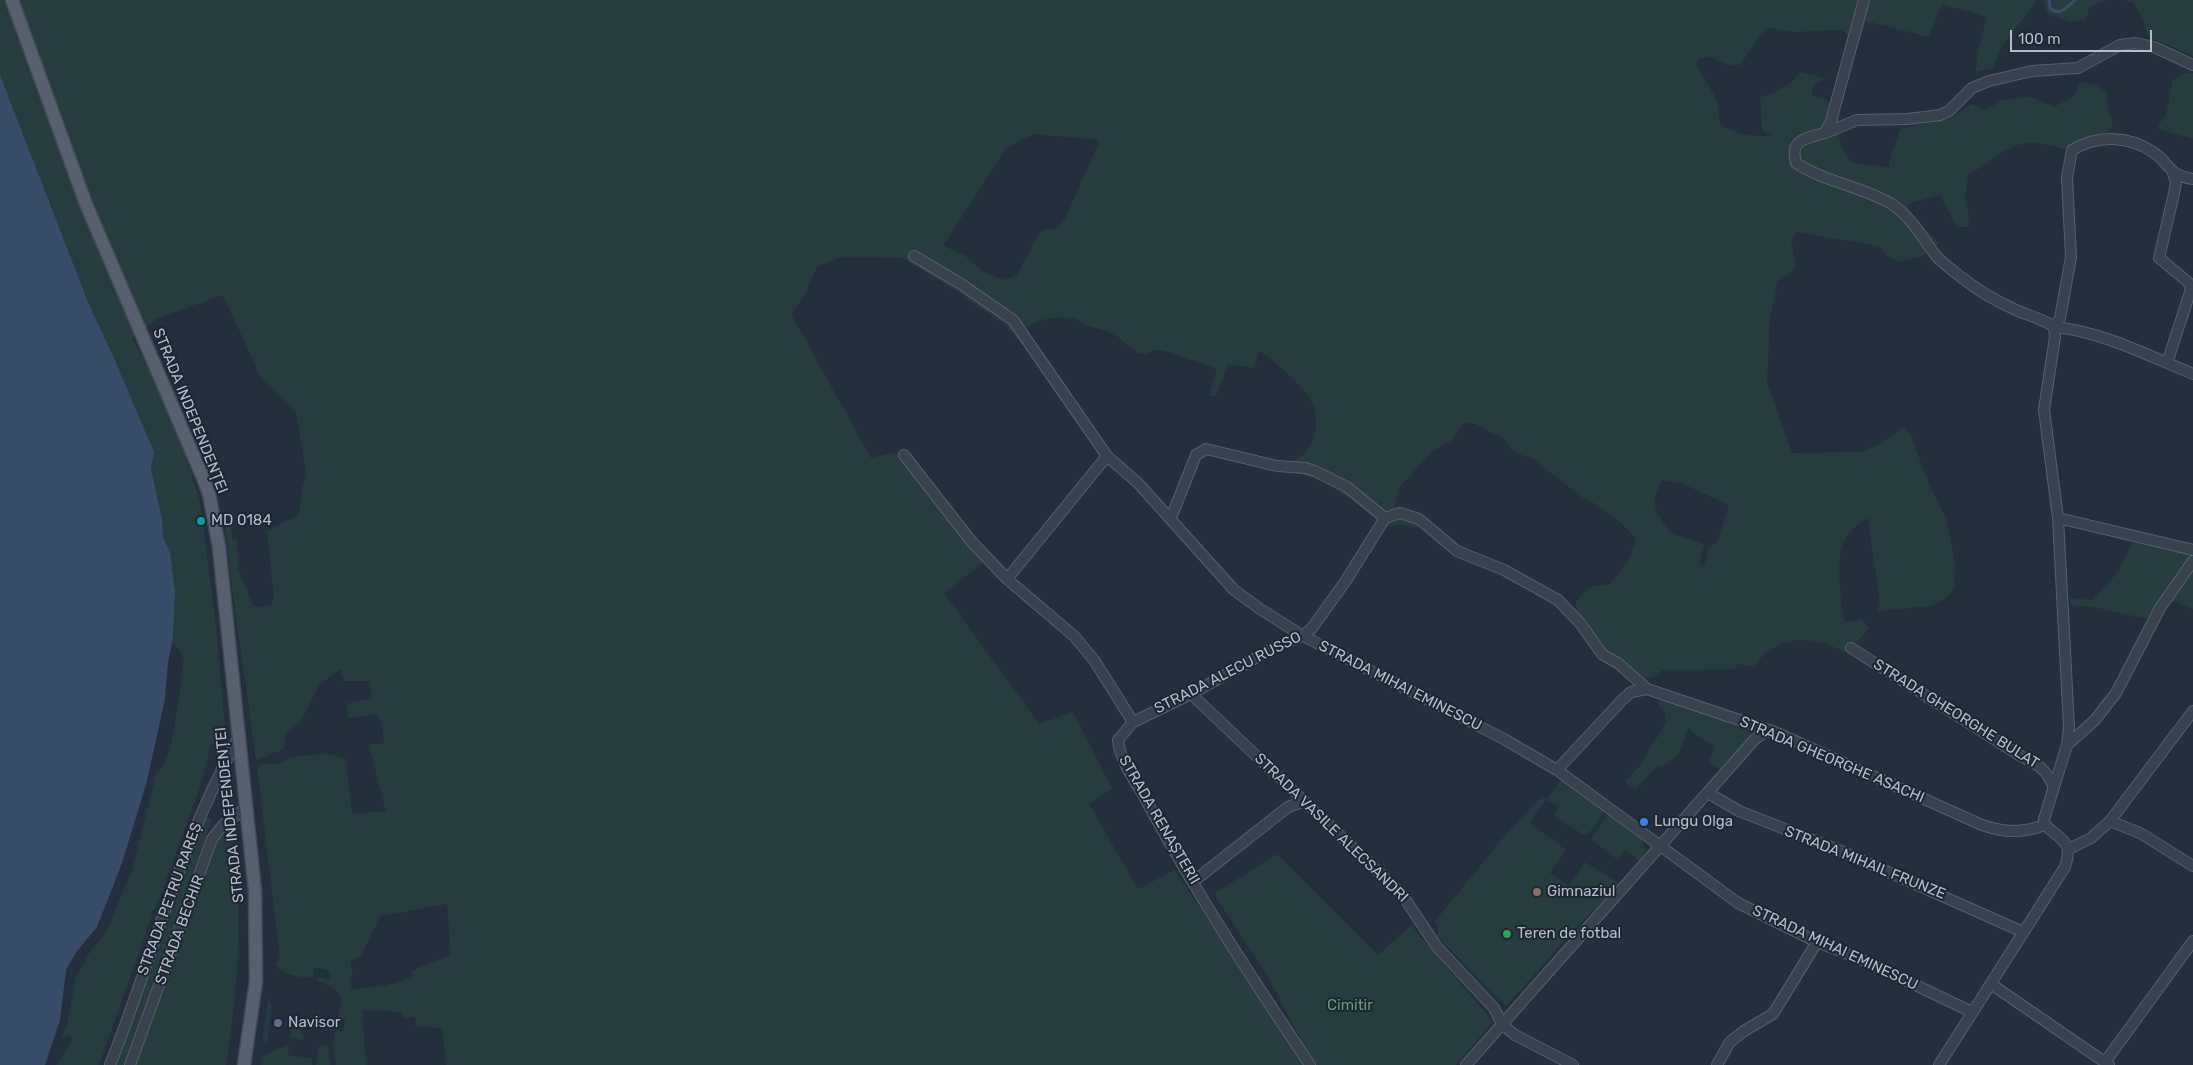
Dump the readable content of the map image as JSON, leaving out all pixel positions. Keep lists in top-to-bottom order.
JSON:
{
  "streets": {
    "main road": ["STRADA INDEPENDENȚEI"],
    "street": [
      "STRADA ALECU RUSSO",
      "STRADA MIHAI EMINESCU",
      "STRADA GHEORGHE BULAT",
      "STRADA GHEORGHE ASACHI",
      "STRADA RENAȘTERII",
      "STRADA VASILE ALECSANDRI",
      "STRADA MIHAIL FRUNZE",
      "STRADA PETRU RAREȘ",
      "STRADA BECHIR"
    ]
  },
  "crossings": [
    ["STRADA INDEPENDENȚEI", "STRADA PETRU RAREȘ"],
    ["STRADA INDEPENDENȚEI", "STRADA BECHIR"],
    ["STRADA ALECU RUSSO", "STRADA MIHAI EMINESCU"],
    ["STRADA ALECU RUSSO", "STRADA GHEORGHE ASACHI"],
    ["STRADA ALECU RUSSO", "STRADA RENAȘTERII"],
    ["STRADA ALECU RUSSO", "STRADA VASILE ALECSANDRI"]
  ],
  "parks": ["Cimitir"],
  "places": [
    "MD 0184",
    "Lungu Olga",
    "Gimnaziul",
    "Teren de fotbal",
    "Navisor"
  ],
  "scale_bar": "100 m"
}
